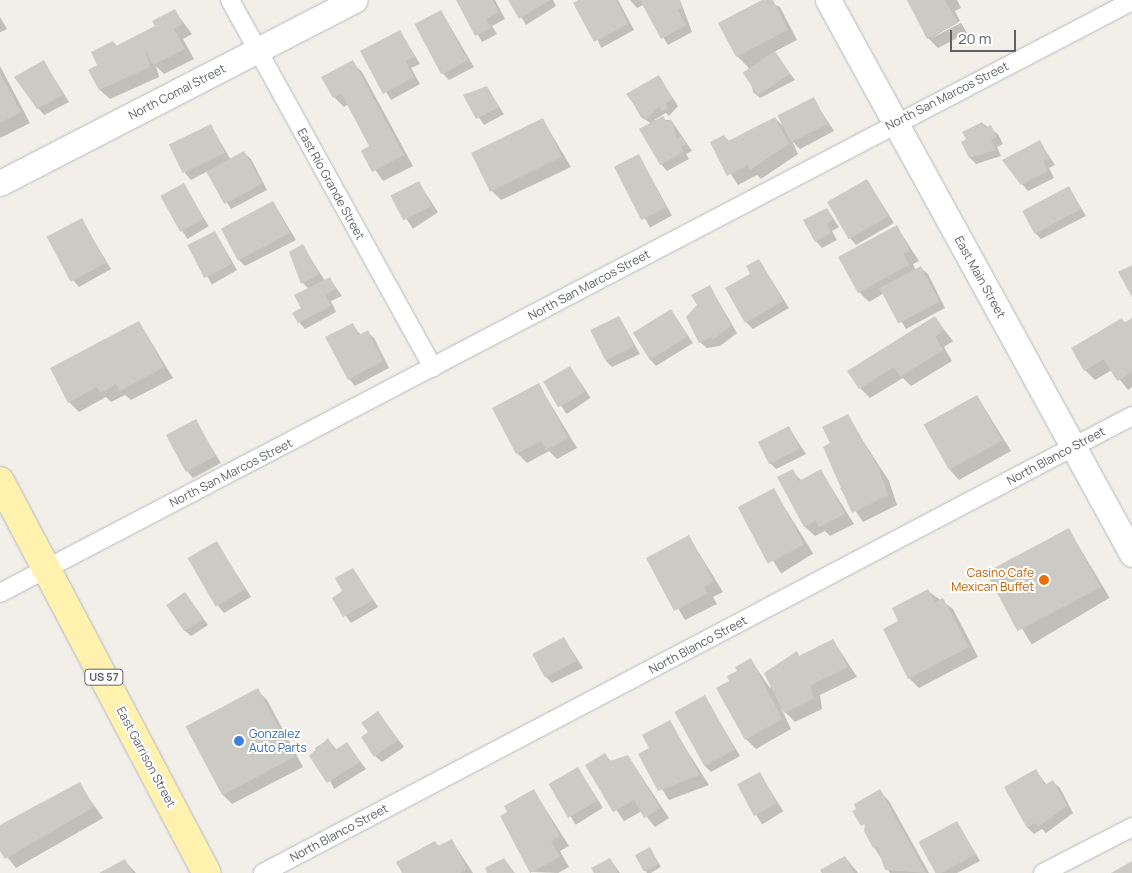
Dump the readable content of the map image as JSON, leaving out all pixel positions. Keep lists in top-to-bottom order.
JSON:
{
  "streets": {
    "main road": [
      "North Comal Street",
      "East Main Street",
      "US 57",
      "East Garrison Street"
    ],
    "street": ["North San Marcos Street", "East Río Grande Street", "North Blanco Street"]
  },
  "crossings": [
    ["North Comal Street", "East Río Grande Street"],
    ["North San Marcos Street", "East Río Grande Street"],
    ["North San Marcos Street", "East Main Street"],
    ["North San Marcos Street", "East Garrison Street"],
    ["East Main Street", "North Blanco Street"]
  ],
  "places": ["Casino Cafe Mexican Buffet", "Gonzalez Auto Parts"],
  "scale_bar": "20 m"
}
